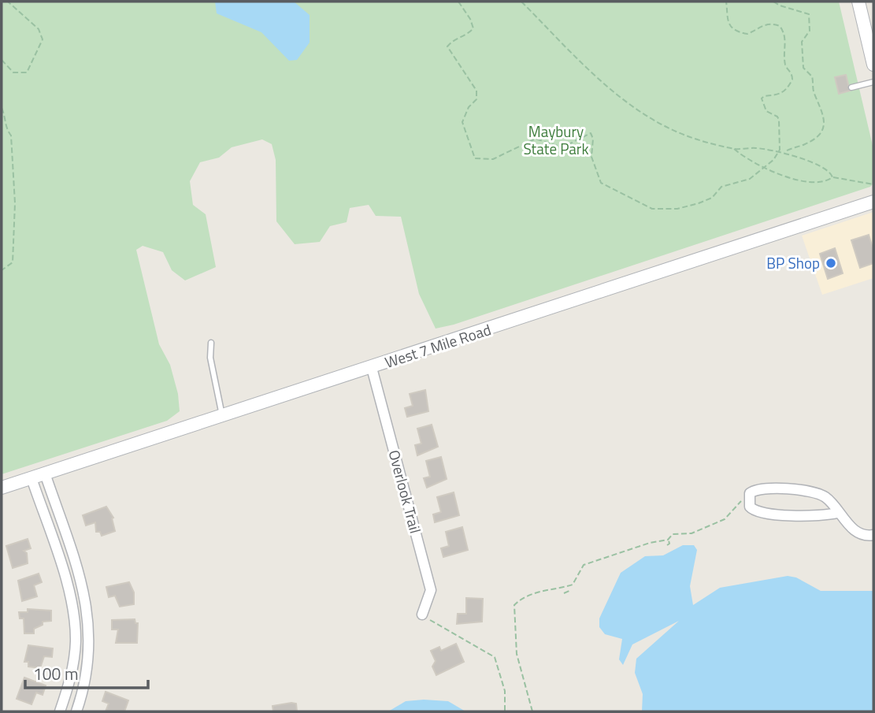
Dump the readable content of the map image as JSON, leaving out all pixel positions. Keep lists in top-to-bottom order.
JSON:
{
  "streets": {
    "street": ["West 7 Mile Road", "Overlook Trail"]
  },
  "crossings": [
    ["West 7 Mile Road", "Overlook Trail"]
  ],
  "parks": ["Maybury State Park"],
  "places": ["BP Shop"],
  "scale_bar": "100 m"
}
